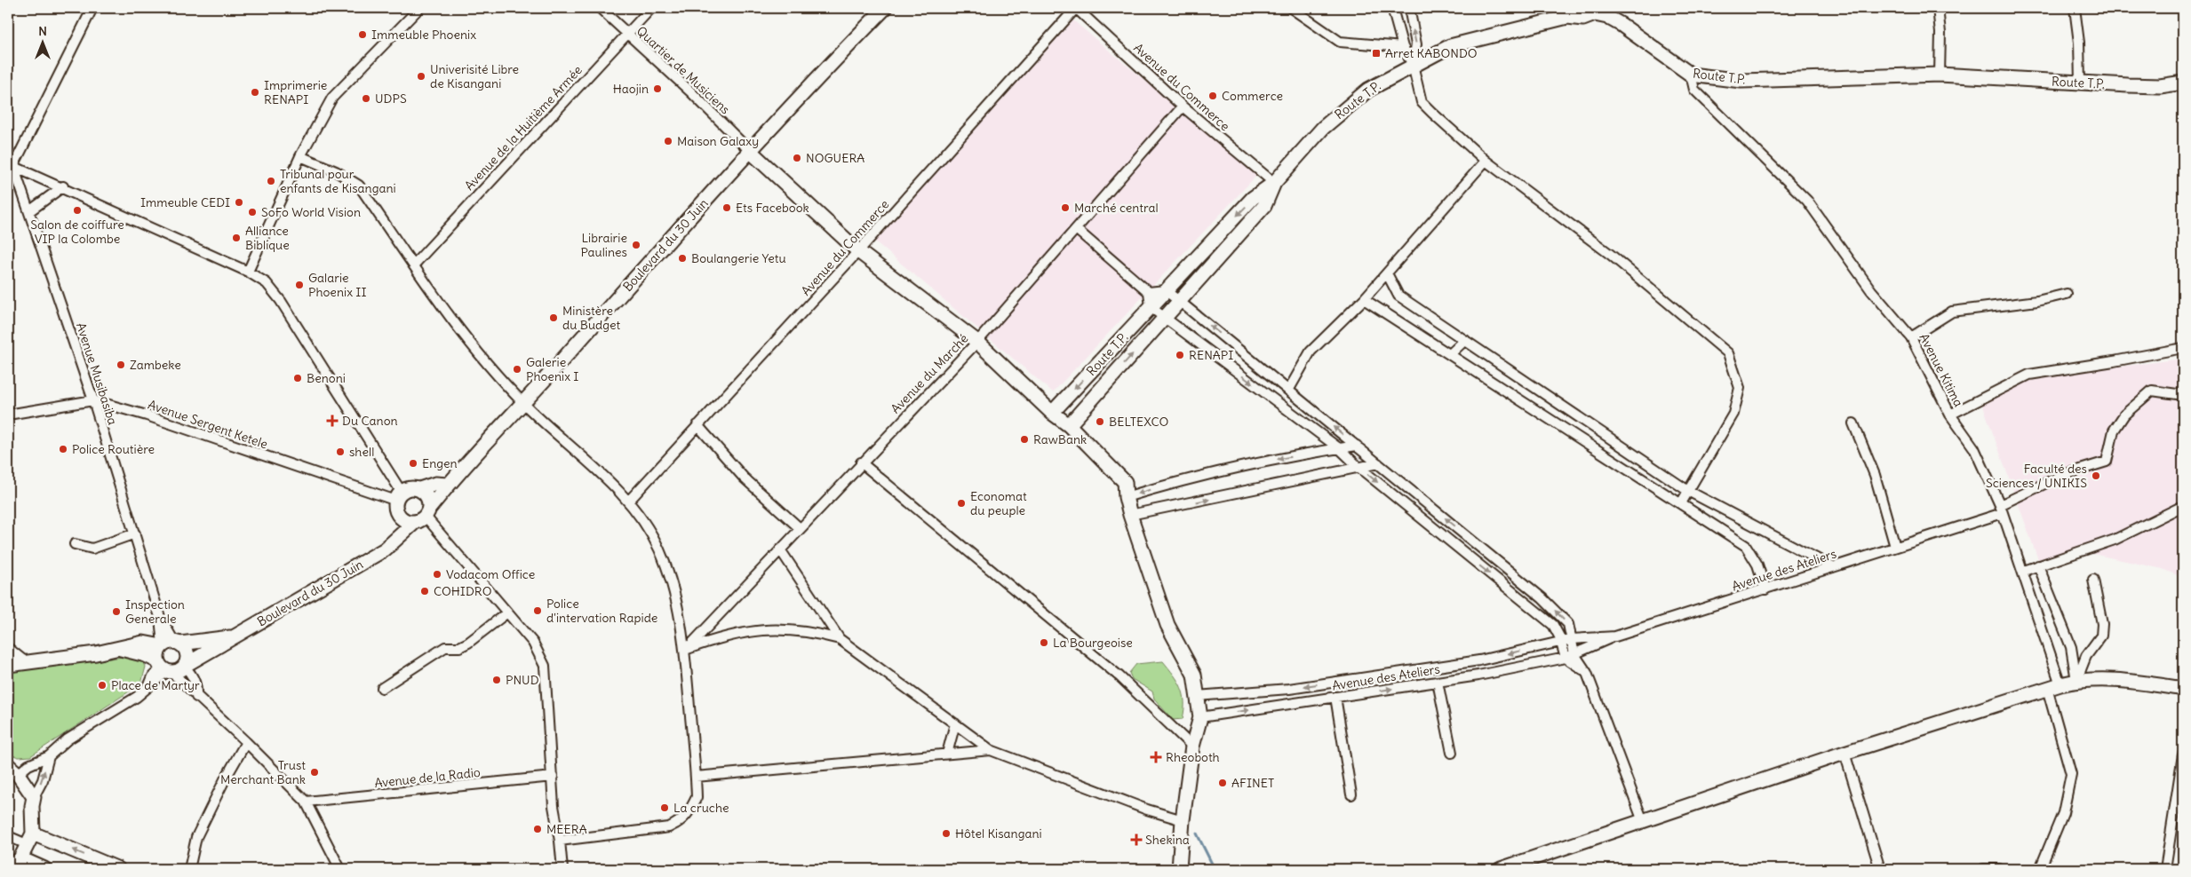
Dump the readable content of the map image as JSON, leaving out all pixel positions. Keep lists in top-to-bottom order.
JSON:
{
  "streets": {
    "street": [
      "Quartier de Musiciens",
      "Route T.P.",
      "Avenue du Commerce",
      "Avenue de la Huitième Armée",
      "Boulevard du 30 Juin",
      "Avenue Kitima",
      "Avenue Musibasiba",
      "Avenue du Marché",
      "Avenue Sergent Ketele",
      "Avenue des Ateliers",
      "Avenue de la Radio"
    ]
  },
  "crossings": [
    ["Quartier de Musiciens", "Avenue de la Huitième Armée"],
    ["Quartier de Musiciens", "Boulevard du 30 Juin"],
    ["Route T.P.", "Avenue du Commerce"],
    ["Route T.P.", "Avenue Kitima"],
    ["Avenue du Commerce", "Avenue du Marché"],
    ["Boulevard du 30 Juin", "Avenue Musibasiba"],
    ["Boulevard du 30 Juin", "Avenue Sergent Ketele"],
    ["Avenue Kitima", "Avenue des Ateliers"],
    ["Avenue Musibasiba", "Avenue Sergent Ketele"]
  ],
  "places": {
    "other": [
      "Immeuble Phoenix",
      "Univerisité Libre de Kisangani",
      "Haojin",
      "Imprimerie RENAPI",
      "Commerce",
      "UDPS",
      "Maison Galaxy",
      "NOGUERA",
      "Tribunal pour enfants de Kisangani",
      "Immeuble CEDI",
      "Ets Facebook",
      "Marché central",
      "Salon de coiffure VIP la Colombe",
      "SoFo World Vision",
      "Alliance Biblique",
      "Librairie Paulines",
      "Boulangerie Yetu",
      "Galarie Phoenix II",
      "Ministère du Budget",
      "RENAPI",
      "Zambeke",
      "Galerie Phoenix I",
      "Benoni",
      "BELTEXCO",
      "RawBank",
      "Police Routière",
      "shell",
      "Engen",
      "Faculté des Sciences / UNIKIS",
      "Economat du peuple",
      "Vodacom Office",
      "COHIDRO",
      "Police d'intervation Rapide",
      "Inspection Generale",
      "La Bourgeoise",
      "PNUD",
      "Place de Martyr",
      "Trust Merchant Bank",
      "AFINET",
      "La cruche",
      "MEERA",
      "Hôtel Kisangani"
    ],
    "transit": ["Arret KABONDO"],
    "health": ["Du Canon", "Rheoboth", "Shekina"]
  },
  "north": "top"
}
